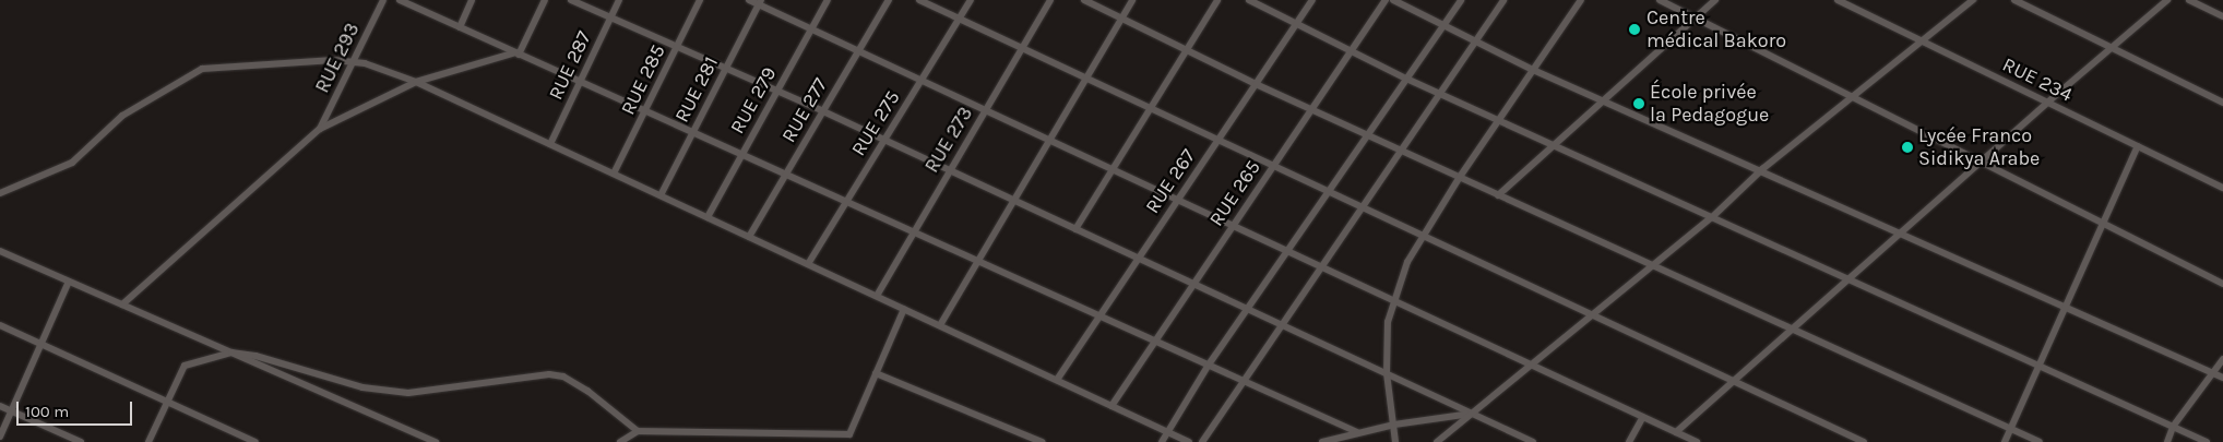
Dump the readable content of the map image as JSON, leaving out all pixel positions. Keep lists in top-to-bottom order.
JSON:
{
  "streets": {
    "street": [
      "RUE 293",
      "RUE 287",
      "RUE 285",
      "RUE 234",
      "RUE 281",
      "RUE 279",
      "RUE 277",
      "RUE 275",
      "RUE 273",
      "RUE 267",
      "RUE 265"
    ]
  },
  "places": ["Centre médical Bakoro", "École privée la Pedagogue", "Lycée Franco Sidikya Arabe"],
  "scale_bar": "100 m"
}
